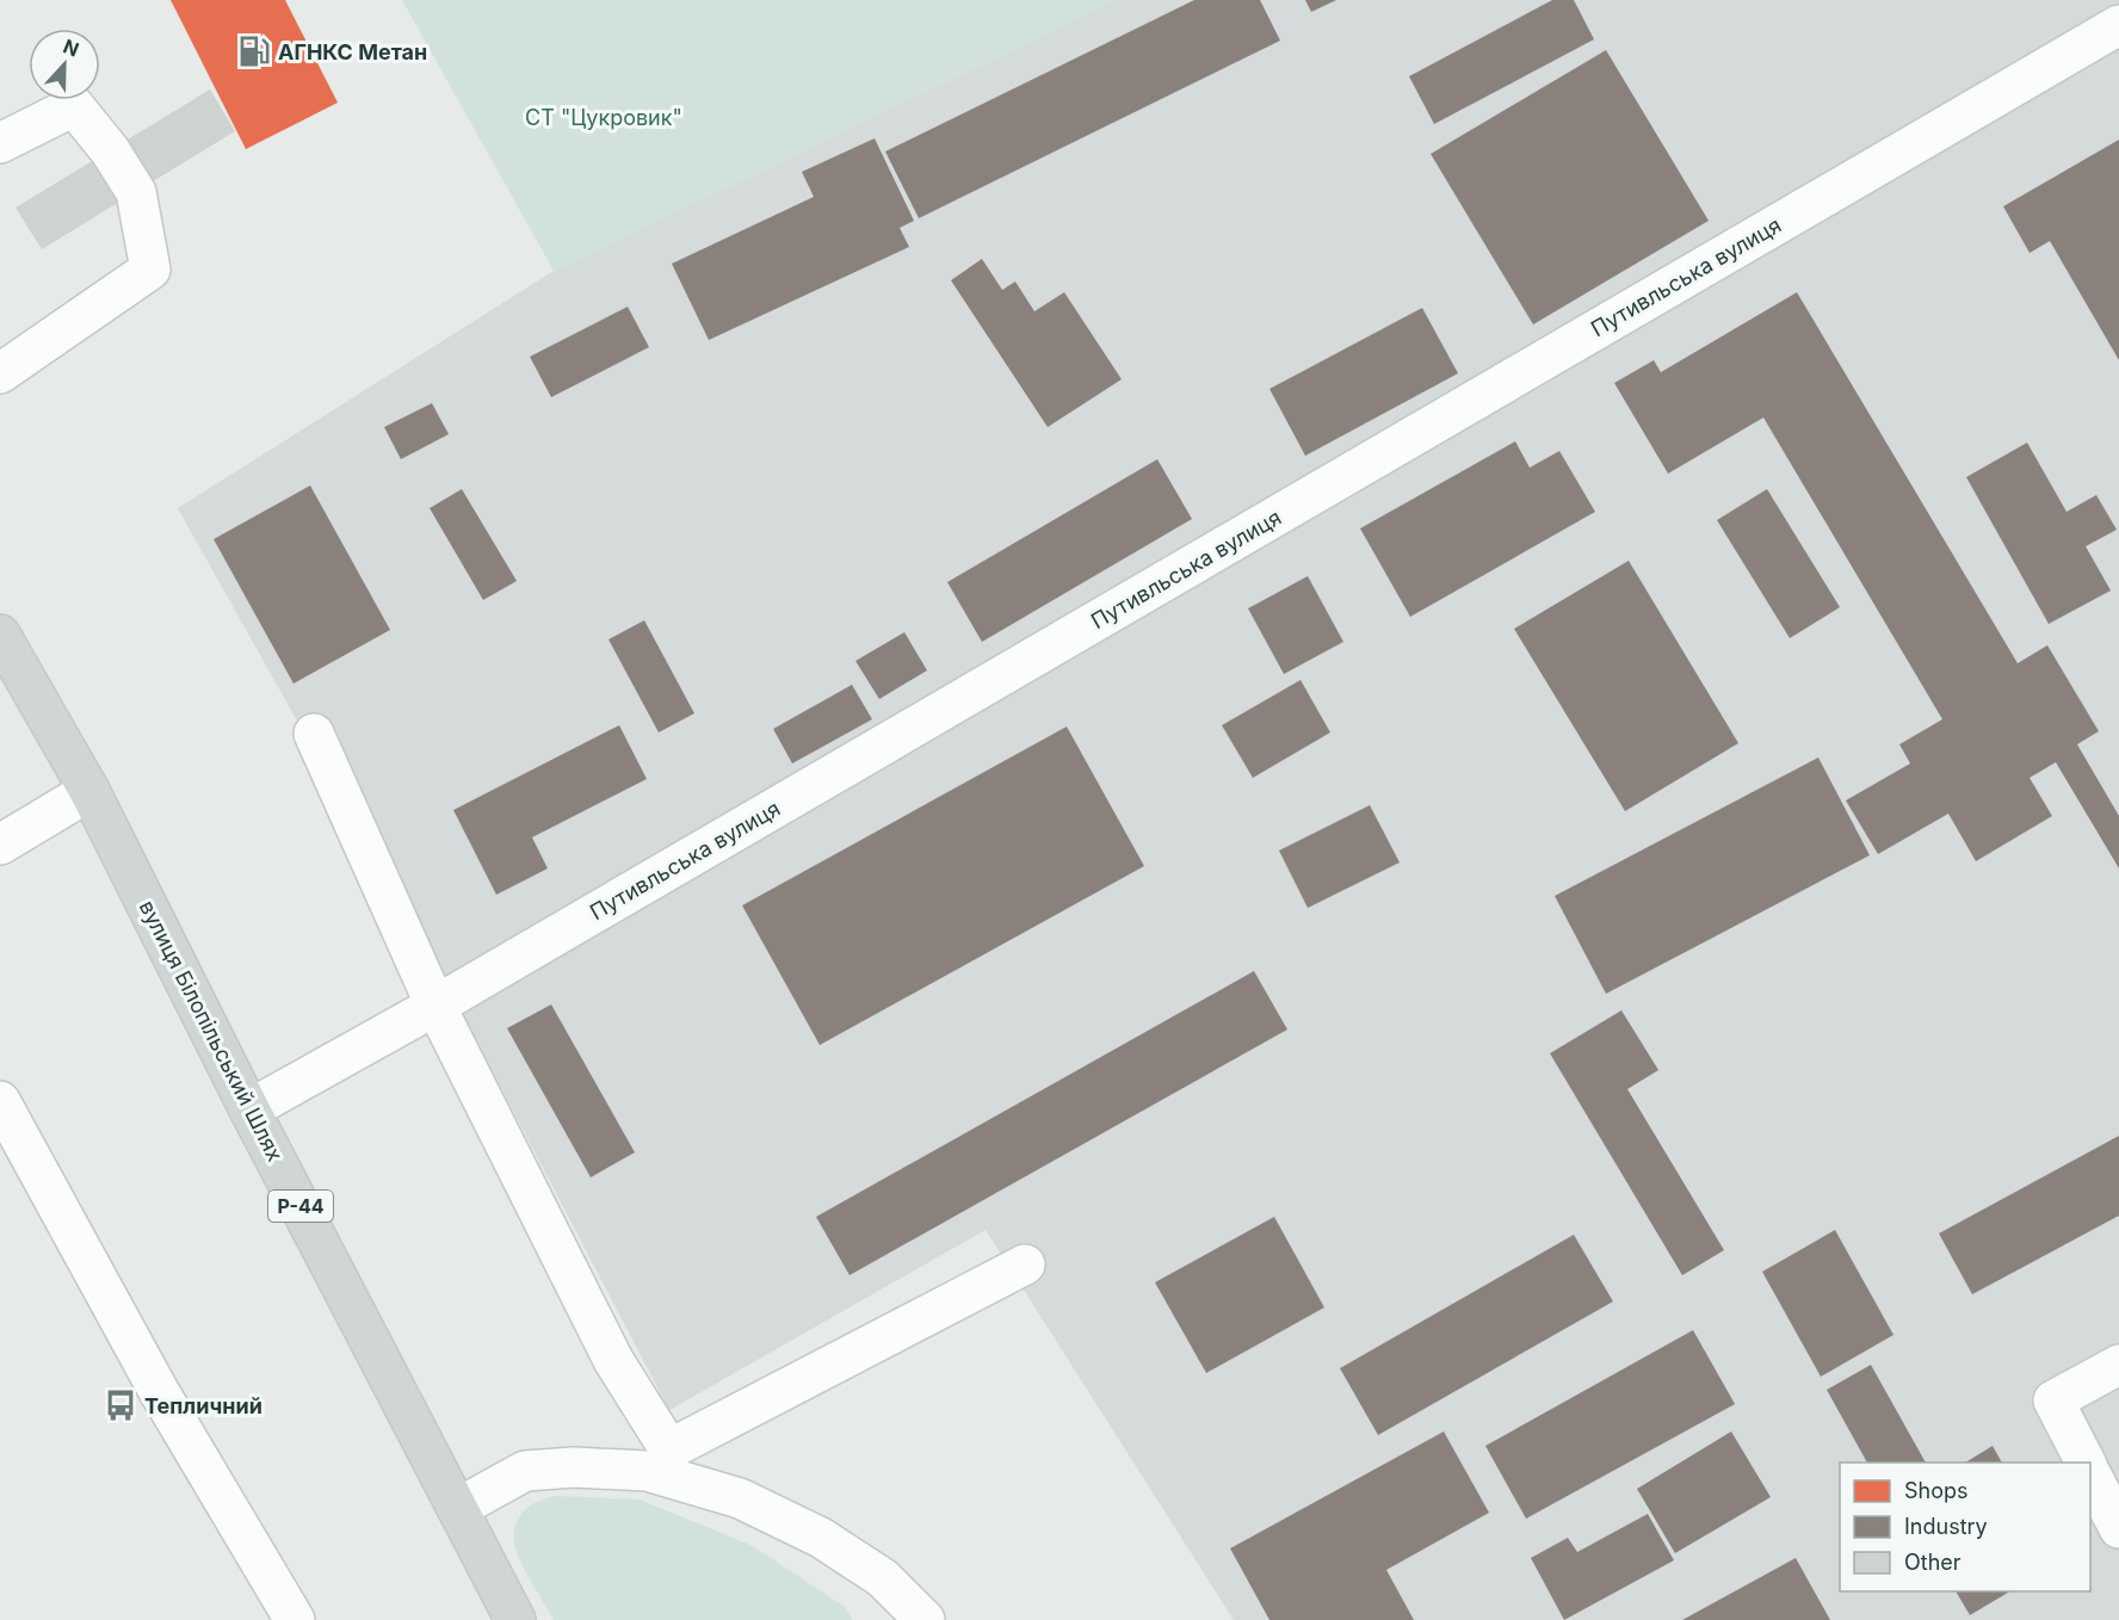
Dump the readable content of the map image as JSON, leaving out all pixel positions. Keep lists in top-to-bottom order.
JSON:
{
  "streets": {
    "main road": ["вулиця Білопільський Шлях", "Р-44"],
    "street": ["Путивльська вулиця"]
  },
  "crossings": [
    ["Путивльська вулиця", "вулиця Білопільський Шлях"]
  ],
  "parks": ["СТ \"Цукровик\""],
  "places": {
    "fuel station": ["АГНКС Метан"],
    "bus stop": ["Тепличний"]
  },
  "legend": ["Shops", "Industry", "Other"],
  "north": "top"
}
